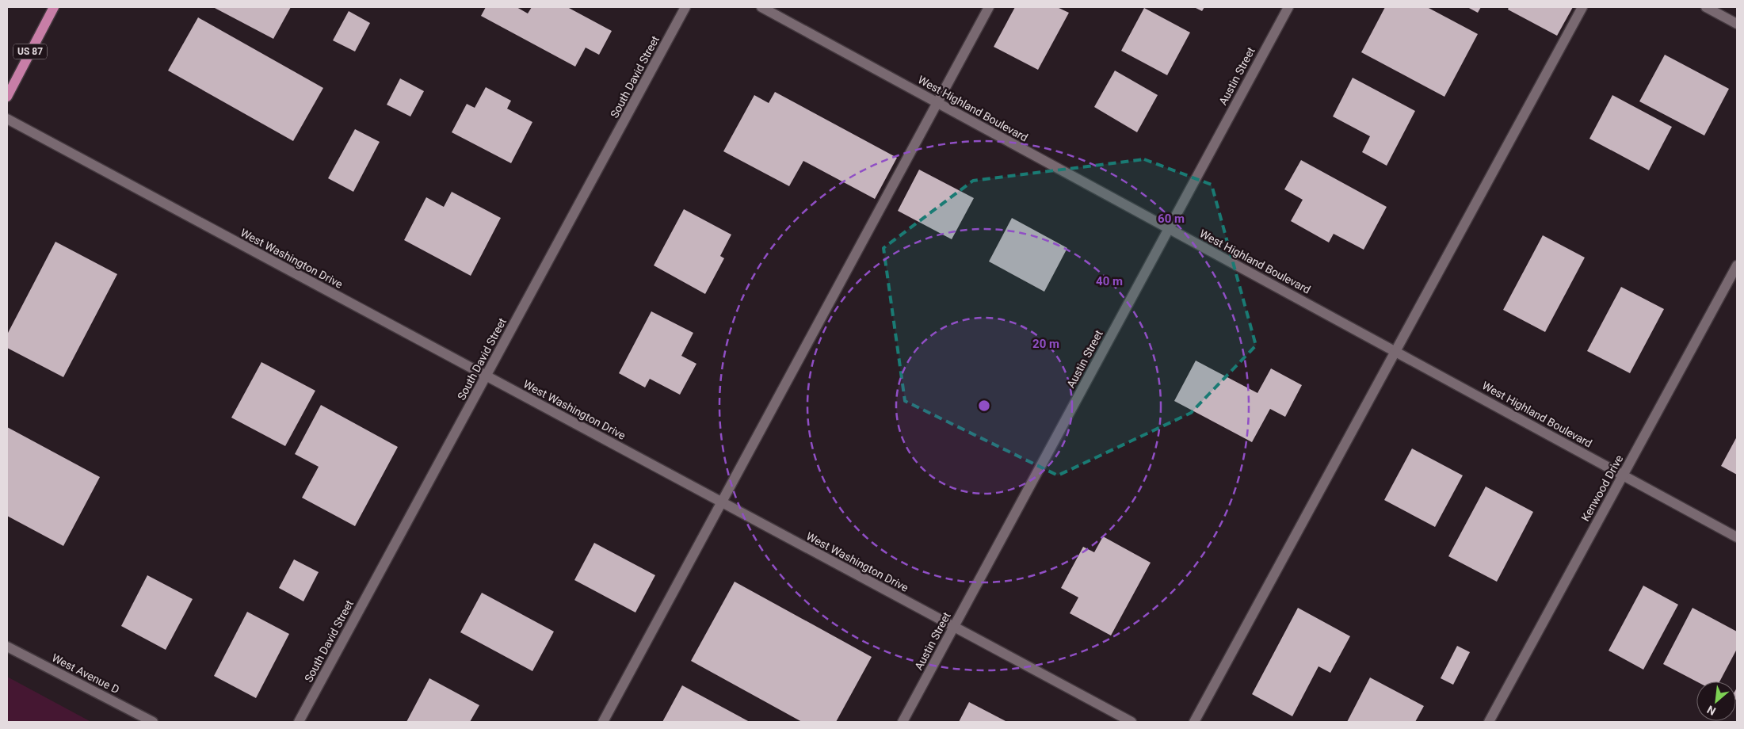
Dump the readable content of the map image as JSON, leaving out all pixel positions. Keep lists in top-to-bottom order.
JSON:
{
  "streets": {
    "main road": ["US 87"],
    "street": [
      "Austin Street",
      "South David Street",
      "West Highland Boulevard",
      "West Washington Drive",
      "Kenwood Drive",
      "West Avenue D"
    ]
  },
  "crossings": [
    ["Austin Street", "West Highland Boulevard"],
    ["Austin Street", "West Washington Drive"],
    ["South David Street", "West Washington Drive"],
    ["West Highland Boulevard", "Kenwood Drive"]
  ],
  "north": "bottom left",
  "rings": ["60 m", "40 m", "20 m"]
}
